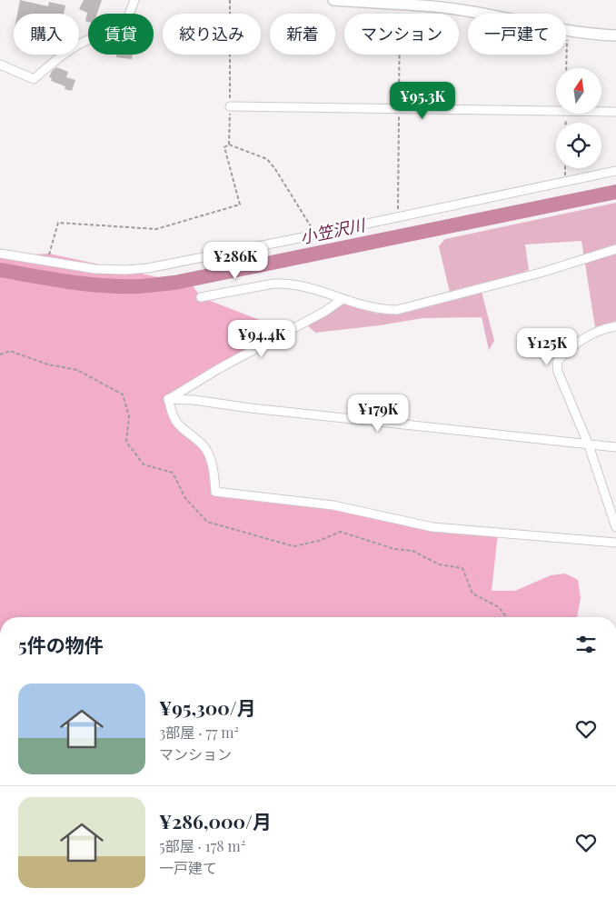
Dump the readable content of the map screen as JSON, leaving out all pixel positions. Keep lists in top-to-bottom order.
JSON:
{
  "water": ["小笠沢川"],
  "north": "top",
  "page": {
    "chip": [
      "購入",
      "賃貸",
      "絞り込み",
      "新着",
      "マンション",
      "一戸建て"
    ],
    "price": [
      "¥95.3K",
      "¥286K",
      "¥94.4K",
      "¥125K",
      "¥179K"
    ],
    "heading": "5件の物件",
    "list": [
      {
        "name": "¥95,300/月",
        "note": "3部屋 · 77 m² · マンション"
      },
      {
        "name": "¥286,000/月",
        "note": "5部屋 · 178 m² · 一戸建て"
      }
    ]
  }
}
